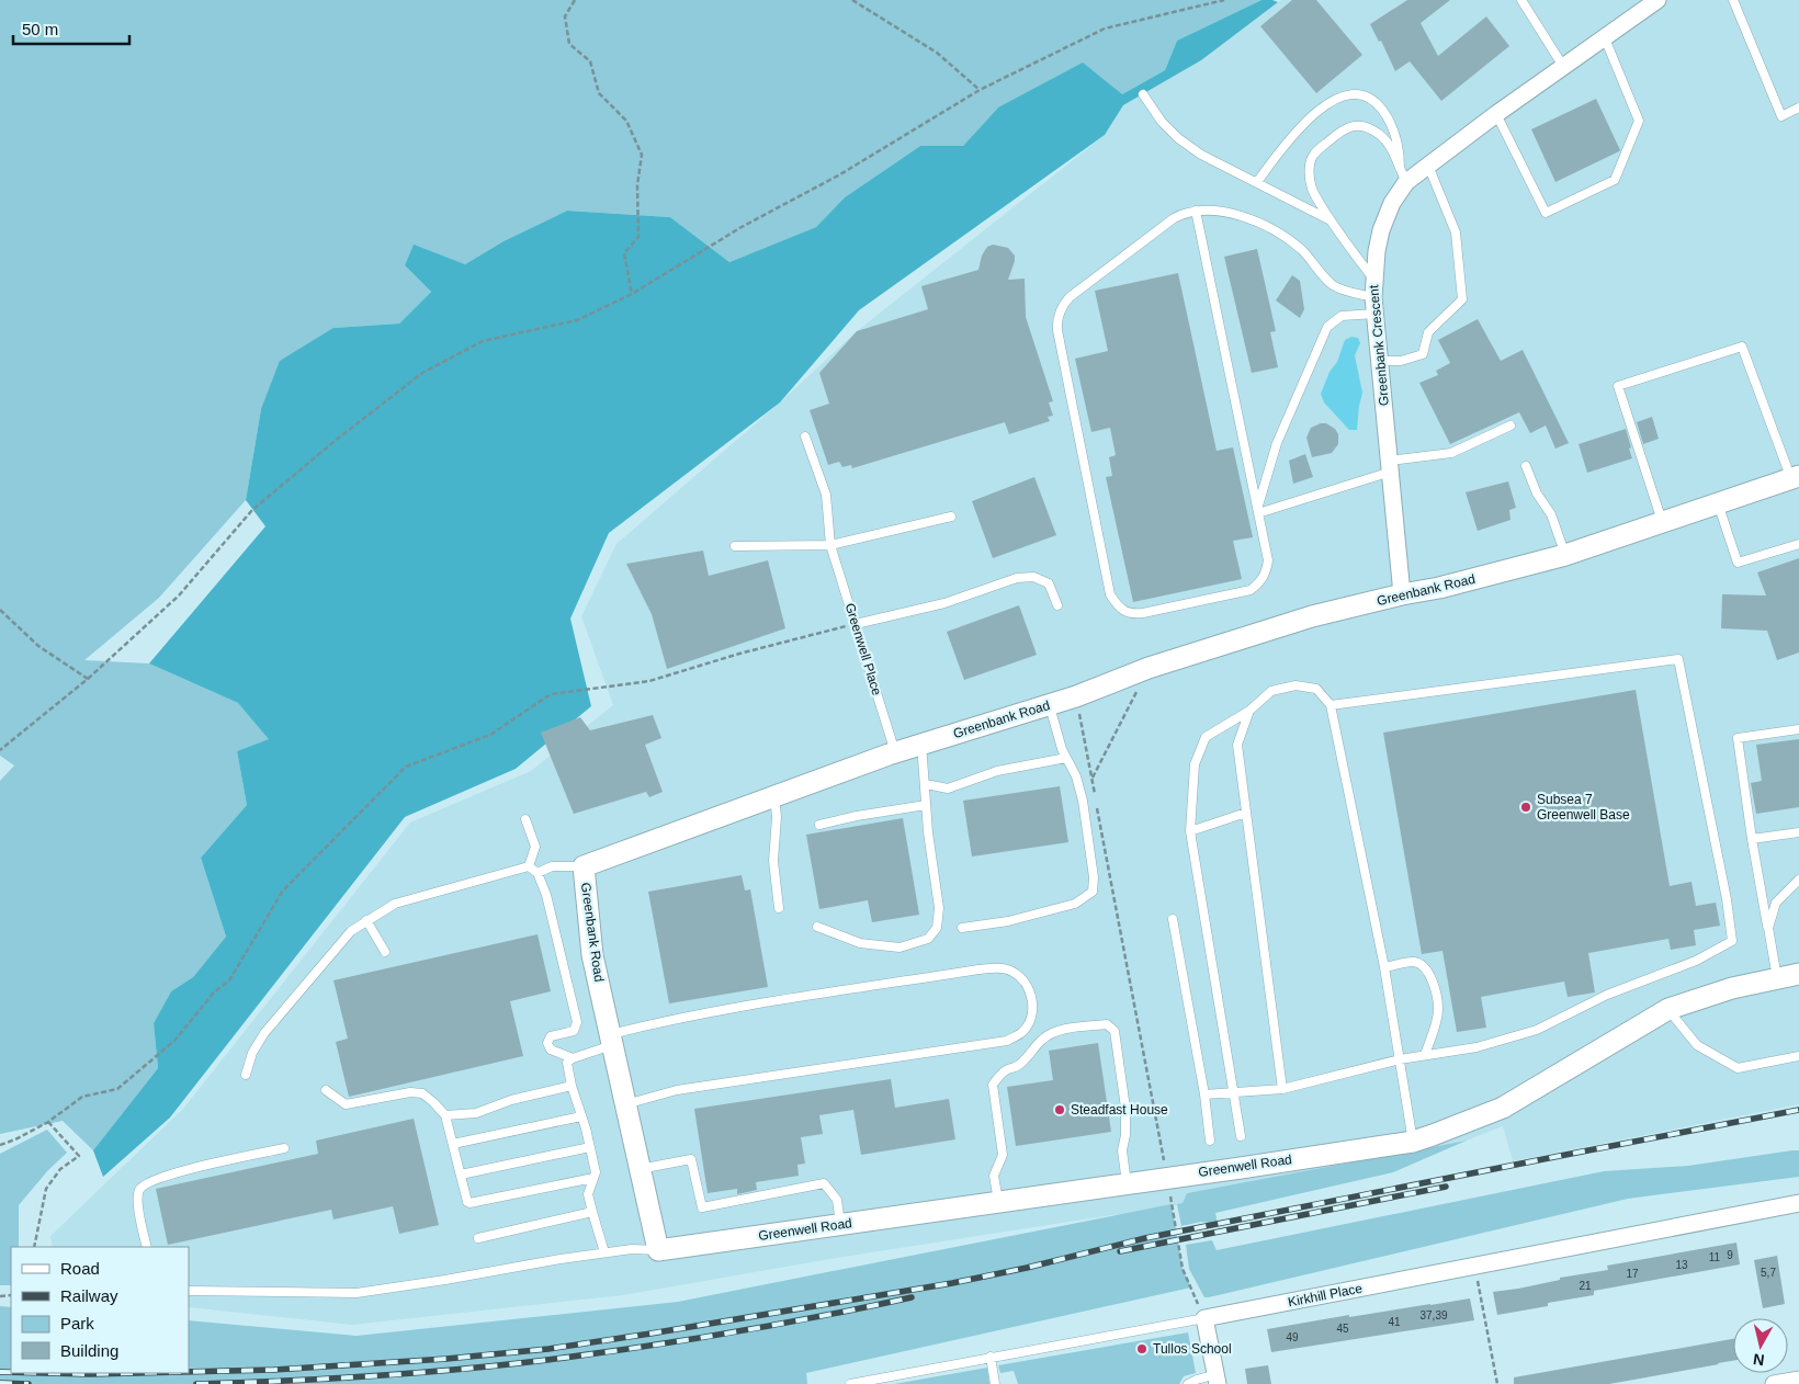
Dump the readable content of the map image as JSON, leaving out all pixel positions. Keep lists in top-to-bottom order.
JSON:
{
  "streets": {
    "street": [
      "Greenbank Crescent",
      "Greenbank Road",
      "Greenwell Road",
      "Kirkhill Place"
    ],
    "lane": ["Greenwell Place"]
  },
  "crossings": [
    ["Greenbank Crescent", "Greenbank Road"],
    ["Greenbank Road", "Greenwell Place"],
    ["Greenbank Road", "Greenwell Road"]
  ],
  "places": ["Subsea 7 Greenwell Base", "Steadfast House", "Tullos School"],
  "house_numbers": [
    "9",
    "11",
    "13",
    "5,7",
    "17",
    "21",
    "37,39",
    "41",
    "45",
    "49"
  ],
  "legend": [
    "Road",
    "Railway",
    "Park",
    "Building"
  ],
  "scale_bar": "50 m",
  "north": "bottom"
}
